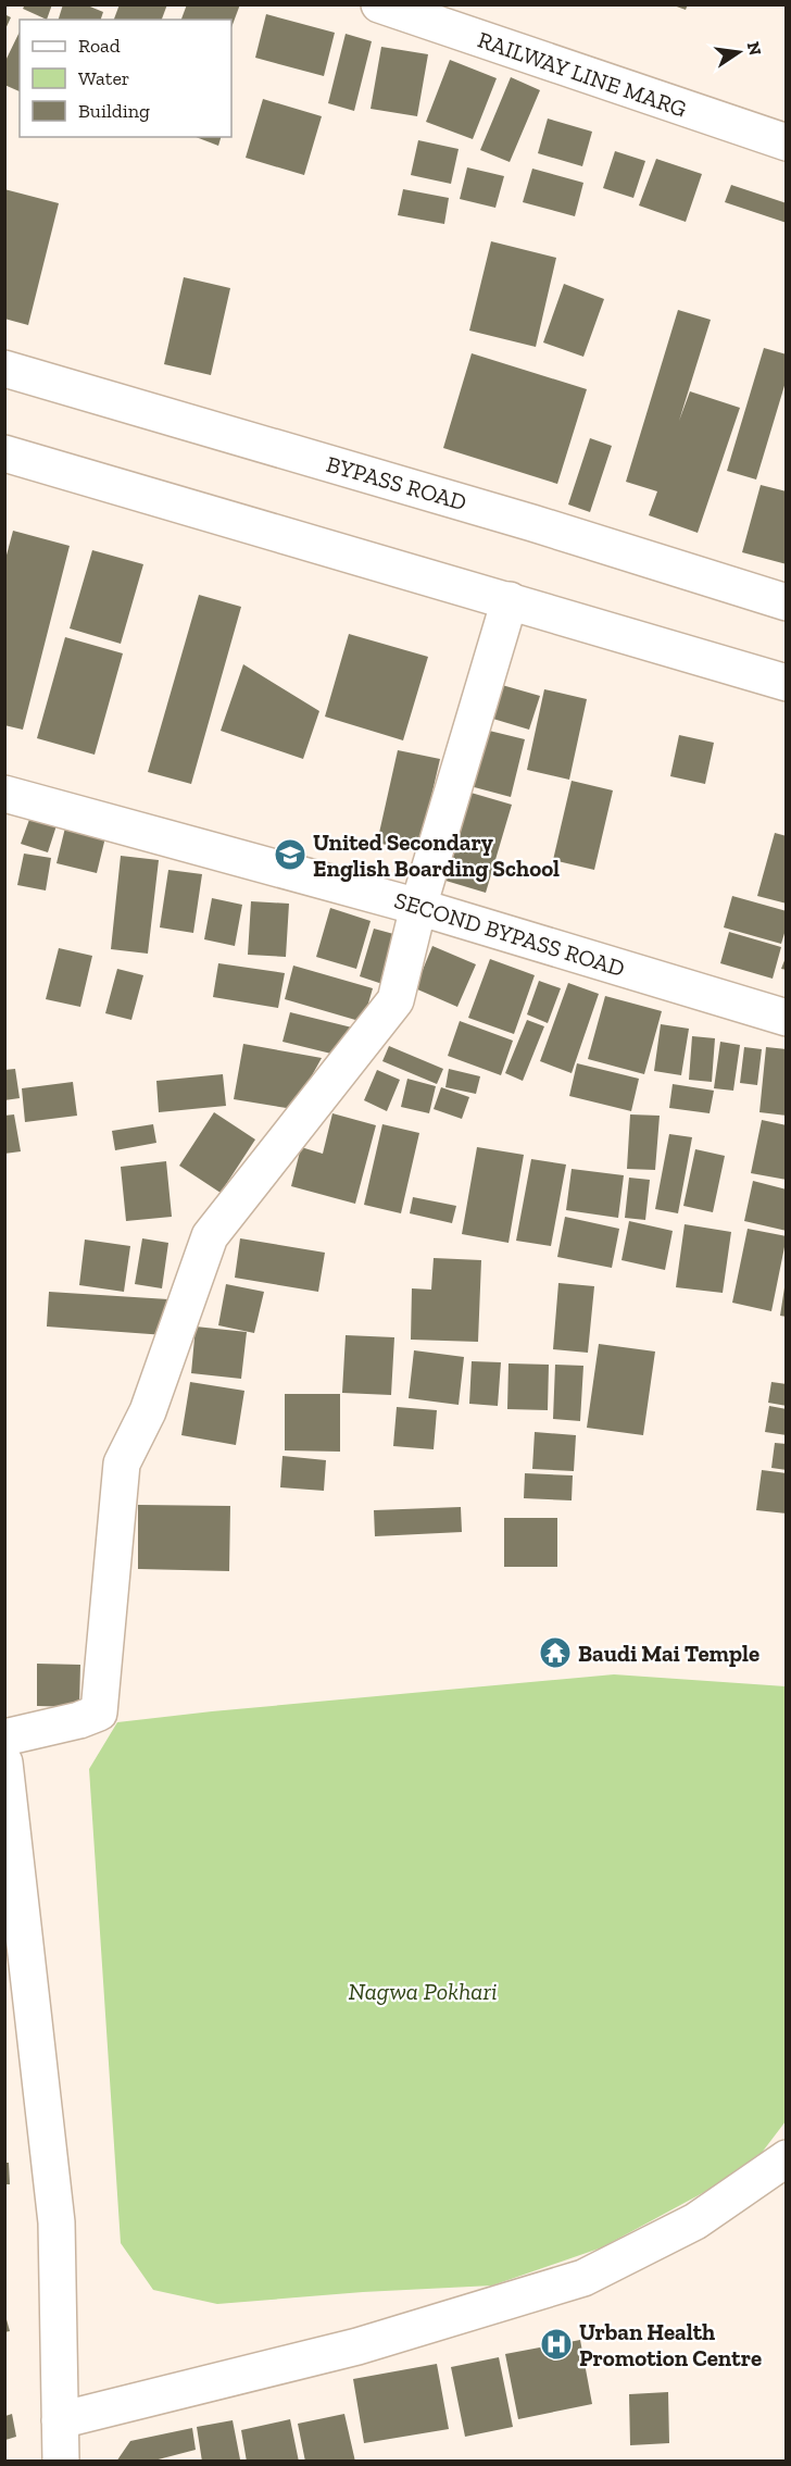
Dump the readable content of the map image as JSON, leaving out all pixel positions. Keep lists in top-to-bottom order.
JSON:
{
  "streets": {
    "street": ["RAILWAY LINE MARG", "BYPASS ROAD", "SECOND BYPASS ROAD"]
  },
  "water": ["Nagwa Pokhari"],
  "places": {
    "school or university": ["United Secondary English Boarding School"],
    "temple": ["Baudi Mai Temple"],
    "hospital": ["Urban Health Promotion Centre"]
  },
  "legend": ["Road", "Water", "Building"],
  "north": "right"
}
